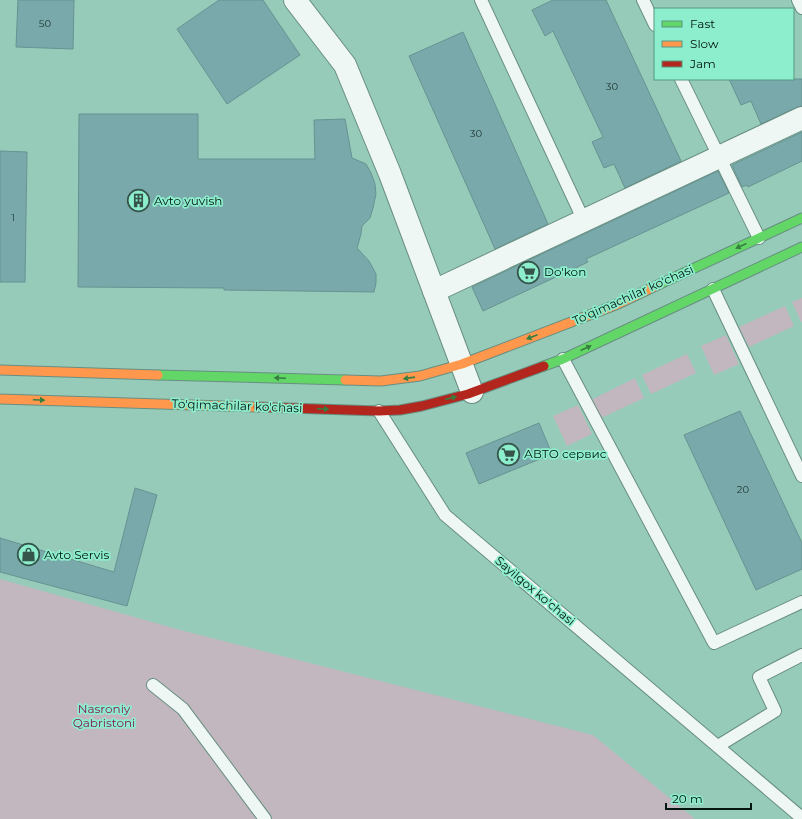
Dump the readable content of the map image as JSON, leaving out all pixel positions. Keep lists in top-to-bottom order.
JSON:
{
  "streets": {
    "main road": ["To'qimachilar ko'chasi"],
    "lane": ["Sayilgox ko'chasi"]
  },
  "crossings": [
    ["To'qimachilar ko'chasi", "Sayilgox ko'chasi"]
  ],
  "parks": ["Nasroniy Qabristoni"],
  "places": {
    "building": ["Avto yuvish"],
    "supermarket": ["Do'kon", "АВТО сервис"],
    "shop": ["Avto Servis"]
  },
  "house_numbers": [
    "50",
    "30",
    "30",
    "1",
    "20"
  ],
  "legend": ["Fast", "Slow", "Jam"],
  "scale_bar": "20 m"
}
